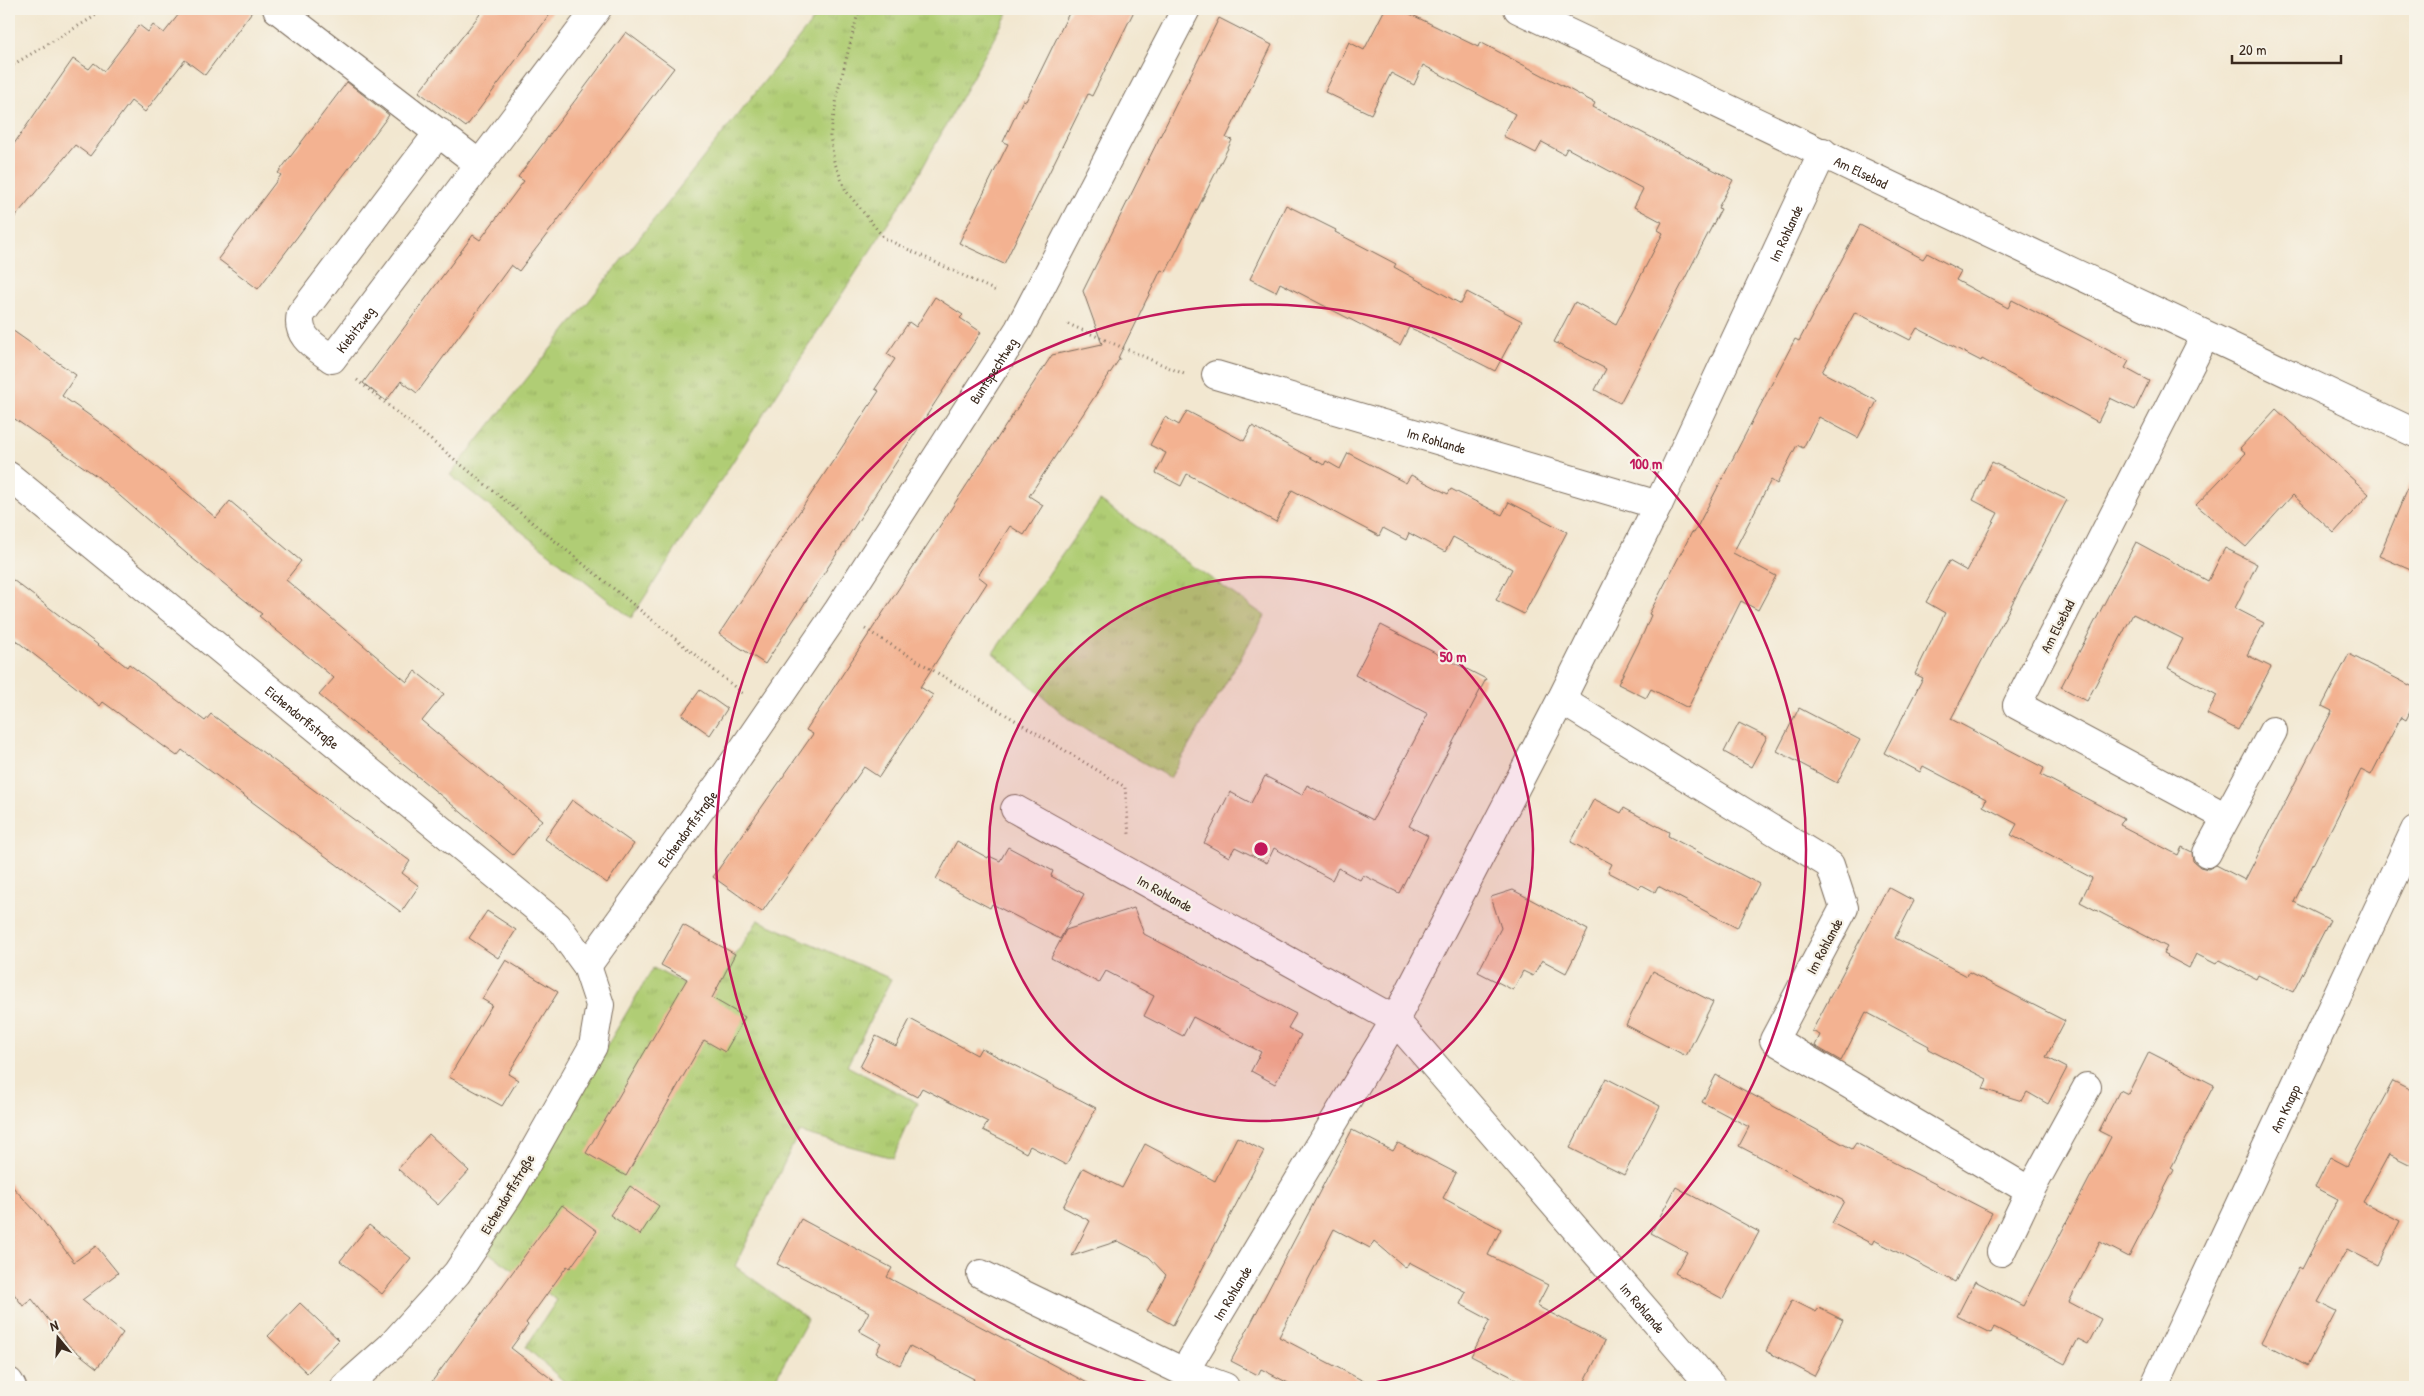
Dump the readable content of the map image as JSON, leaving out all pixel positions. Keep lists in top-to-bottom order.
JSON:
{
  "streets": {
    "street": [
      "Am Elsebad",
      "Im Rohlande",
      "Kiebitzweg",
      "Buntspechtweg",
      "Eichendorffstraße",
      "Am Knapp"
    ]
  },
  "crossings": [
    ["Am Elsebad", "Im Rohlande"],
    ["Buntspechtweg", "Eichendorffstraße"]
  ],
  "scale_bar": "20 m",
  "north": "top",
  "rings": ["100 m", "50 m"]
}
